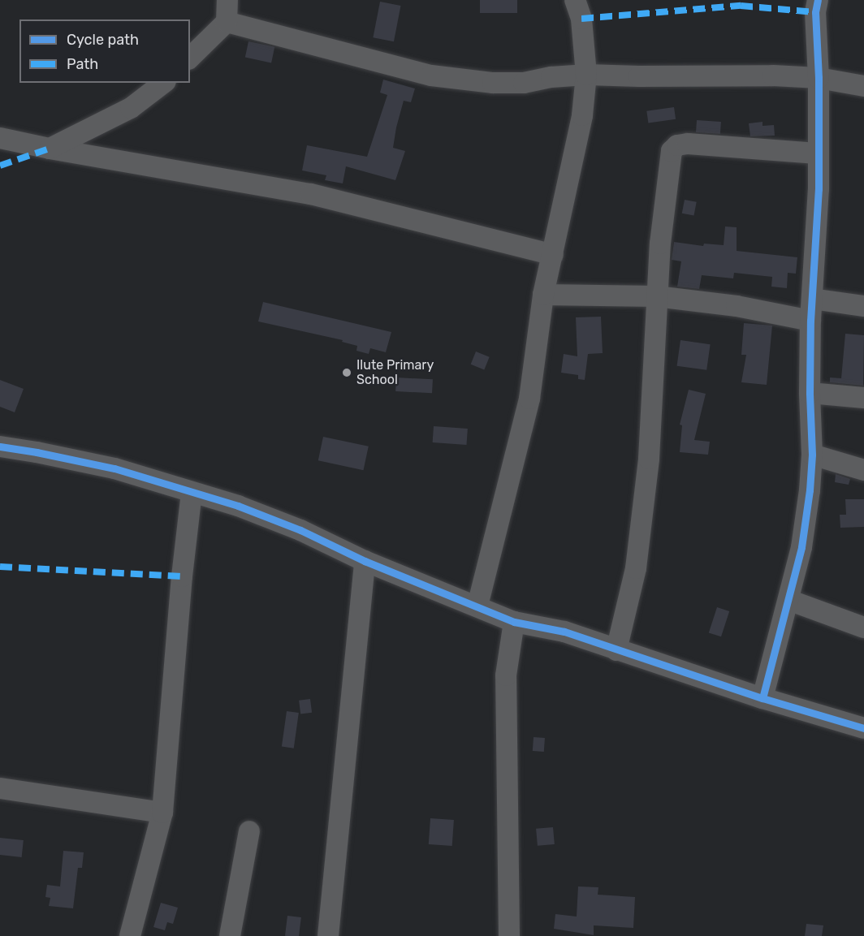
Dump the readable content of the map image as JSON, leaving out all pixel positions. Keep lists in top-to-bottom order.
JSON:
{
  "places": ["Ilute Primary School"],
  "legend": ["Cycle path", "Path"]
}
